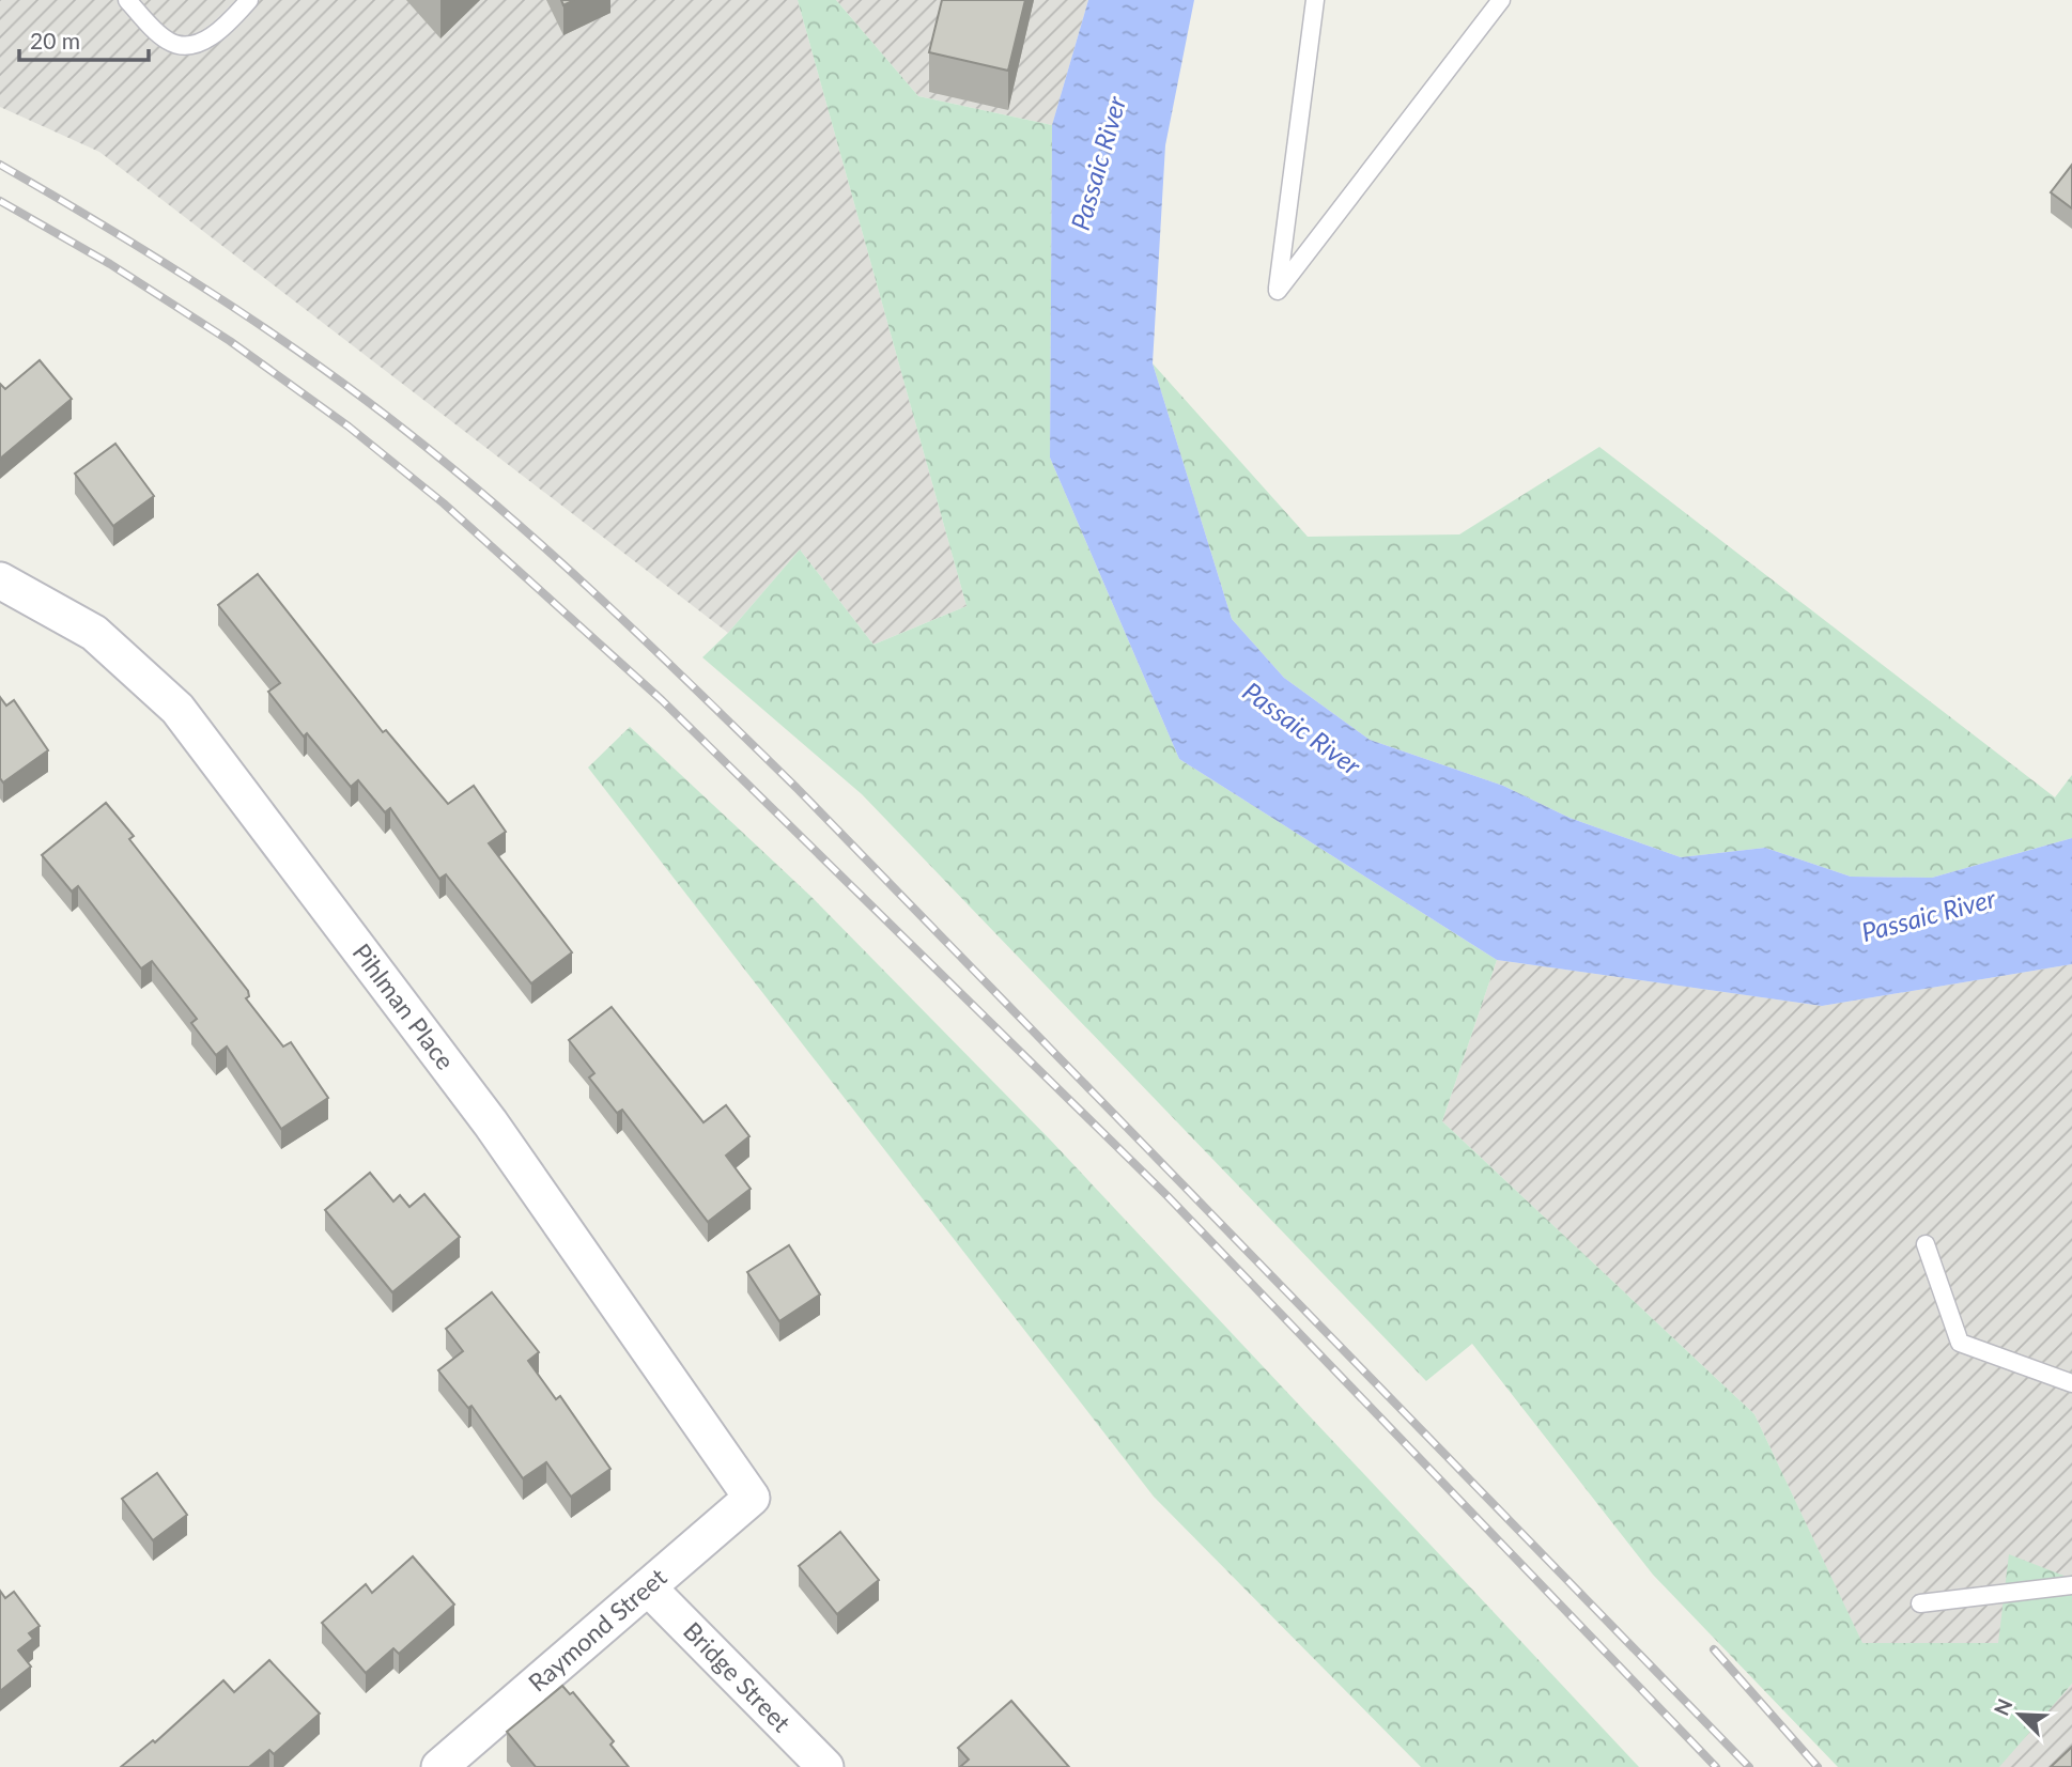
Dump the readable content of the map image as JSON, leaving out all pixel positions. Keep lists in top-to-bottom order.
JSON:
{
  "streets": {
    "street": ["Pihlman Place", "Raymond Street", "Bridge Street"]
  },
  "crossings": [
    ["Pihlman Place", "Raymond Street"],
    ["Raymond Street", "Bridge Street"]
  ],
  "water": ["Passaic River"],
  "scale_bar": "20 m",
  "north": "top left"
}
